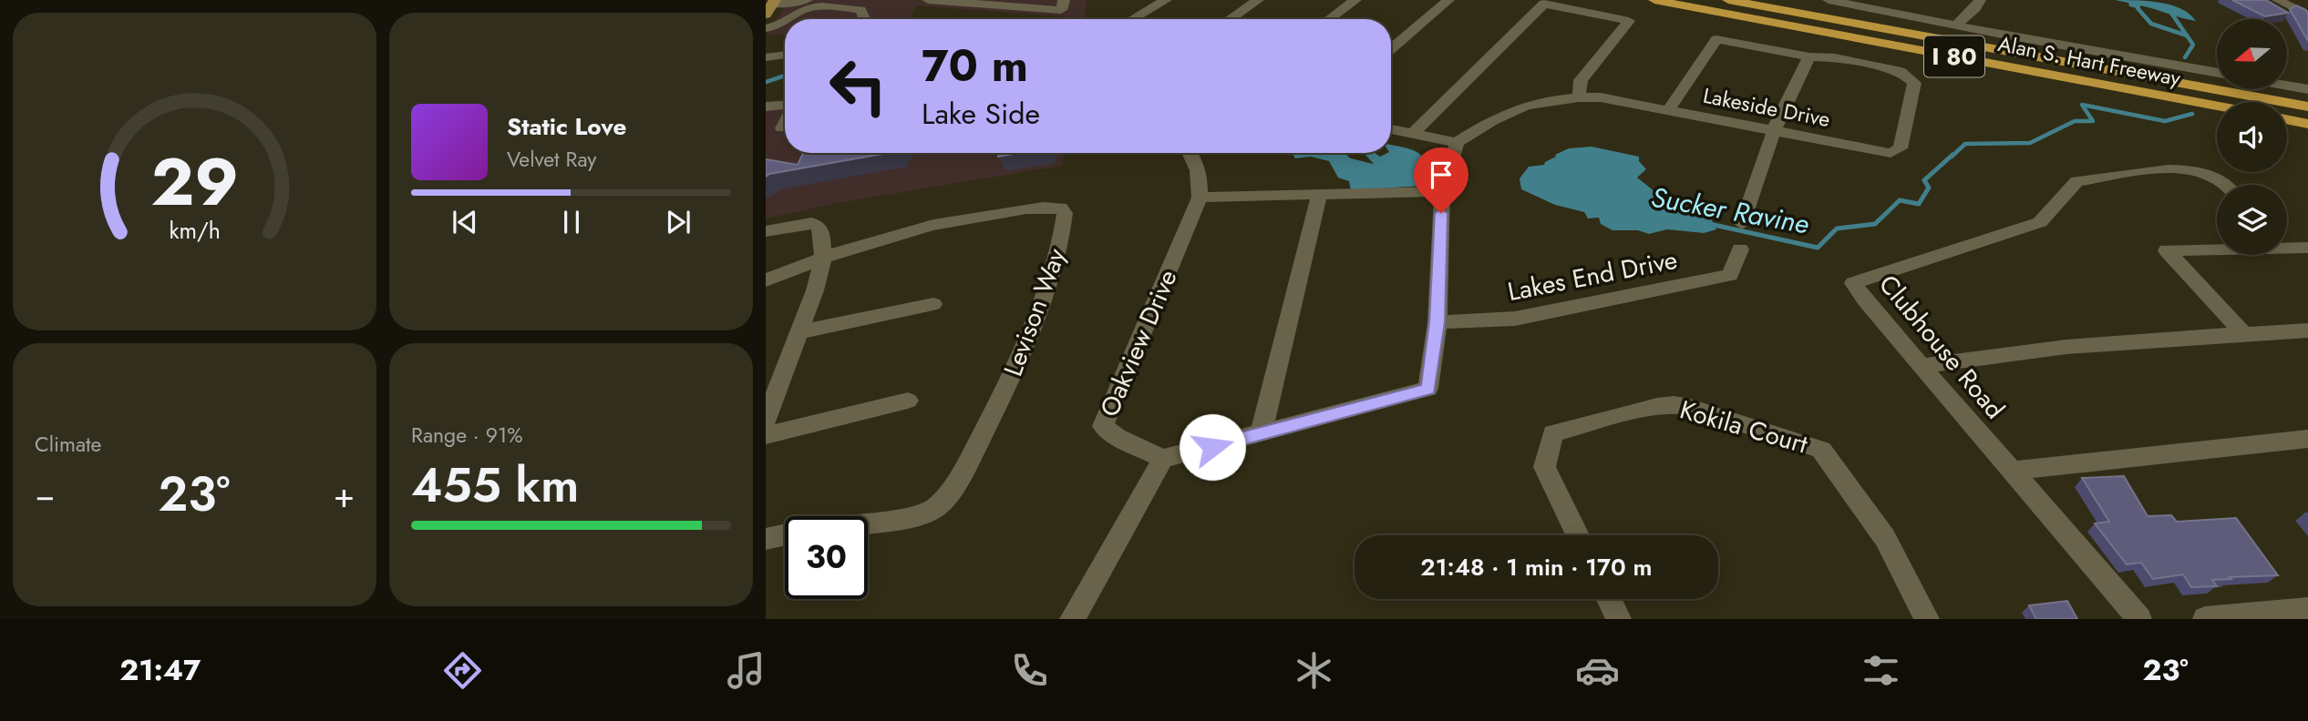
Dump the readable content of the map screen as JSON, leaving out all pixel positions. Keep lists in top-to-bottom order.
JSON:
{
  "streets": {
    "highway": ["I 80", "Alan S. Hart Freeway"],
    "street": [
      "Lakeside Drive",
      "Lakes End Drive",
      "Levison Way",
      "Oakview Drive",
      "Clubhouse Road",
      "Kokila Court"
    ]
  },
  "water": ["Sucker Ravine"],
  "north": "left",
  "page": {
    "turn": ["70 m", "Lake Side"],
    "song": ["Static Love", "Velvet Ray"],
    "tile": [
      "Climate",
      ["Range · 91%", "455 km"]
    ],
    "heat": ["−", "23°", "+"],
    "limit": "30",
    "trip": "21:48 · 1 min · 170 m",
    "tabs": ["21:47", "23°"],
    "gauge": ["29", "km/h"]
  }
}
